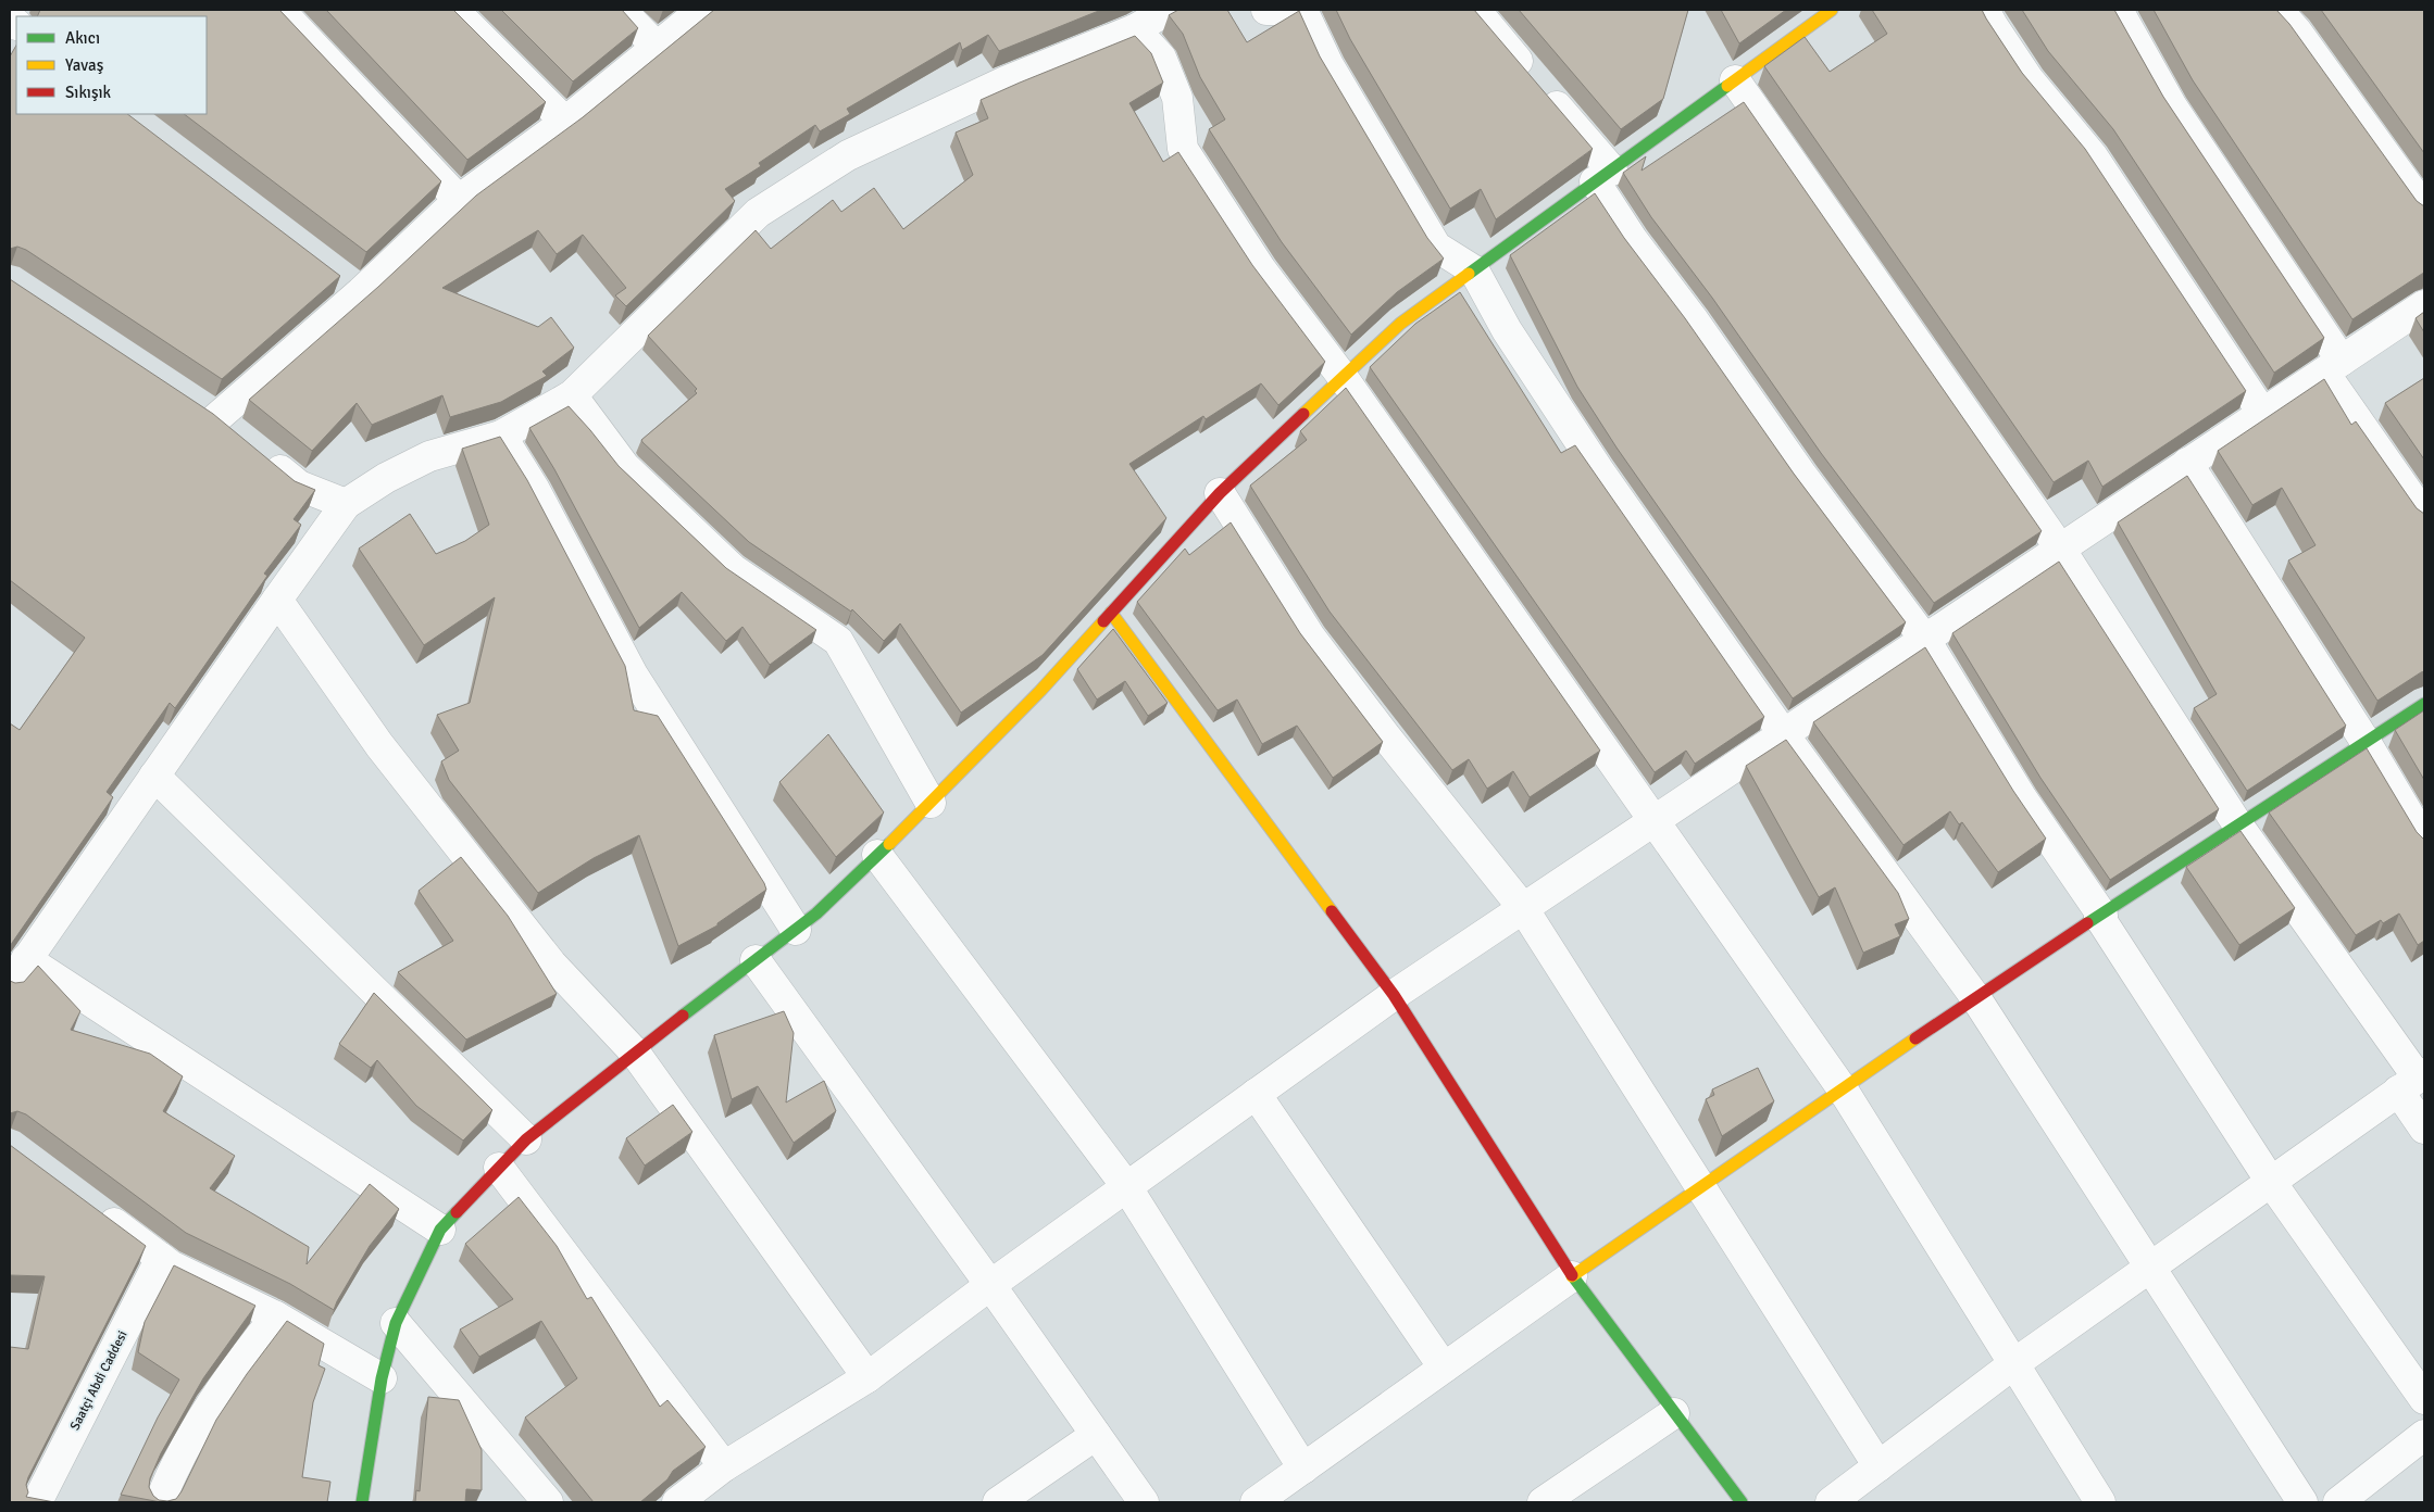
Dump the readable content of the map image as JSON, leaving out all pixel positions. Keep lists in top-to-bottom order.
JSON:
{
  "streets": {
    "street": ["Saatçi Abdi Caddesi"]
  },
  "legend": ["Akıcı", "Yavaş", "Sıkışık"]
}
